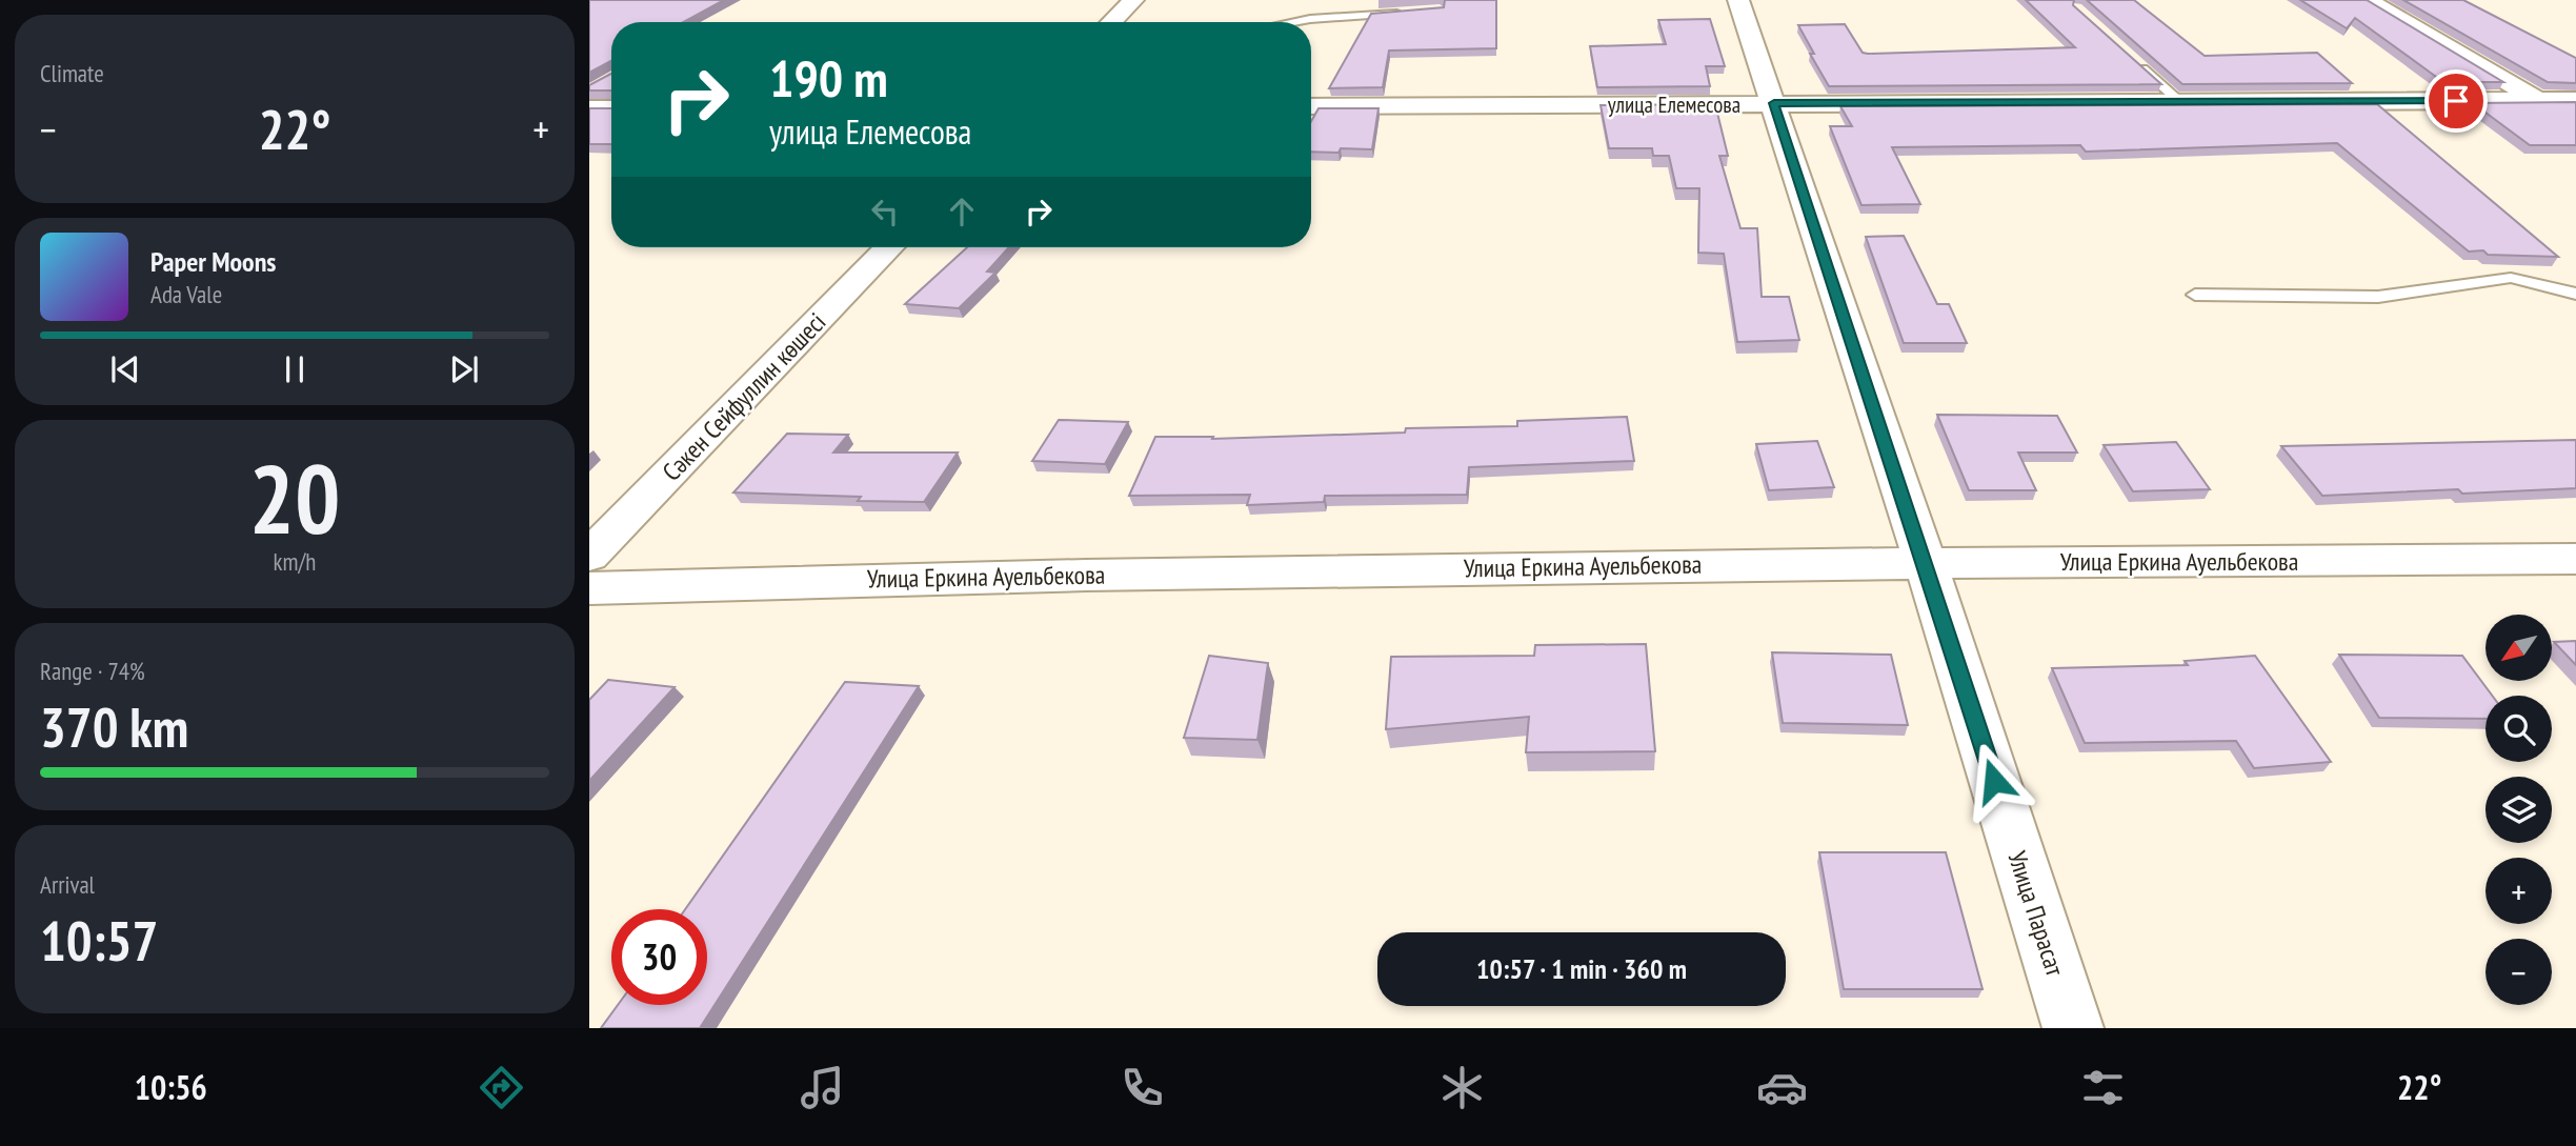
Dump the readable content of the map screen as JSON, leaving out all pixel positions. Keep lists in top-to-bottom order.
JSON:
{
  "streets": {
    "street": [
      "улица Елемесова",
      "Сәкен Сейфуллин көшесі",
      "Улица Еркина Ауельбекова",
      "Улица Парасат"
    ]
  },
  "crossings": [
    ["улица Елемесова", "Улица Парасат"],
    ["Улица Еркина Ауельбекова", "Улица Парасат"]
  ],
  "north": "bottom left",
  "page": {
    "tile": [
      "Climate",
      ["20", "km/h"],
      ["Range · 74%", "370 km"],
      ["Arrival", "10:57"]
    ],
    "turn": ["190 m", "улица Елемесова"],
    "heat": ["−", "22°", "+"],
    "song": ["Paper Moons", "Ada Vale"],
    "map_buttons": ["+", "−"],
    "limit": "30",
    "trip": "10:57 · 1 min · 360 m",
    "tabs": ["10:56", "22°"]
  }
}
